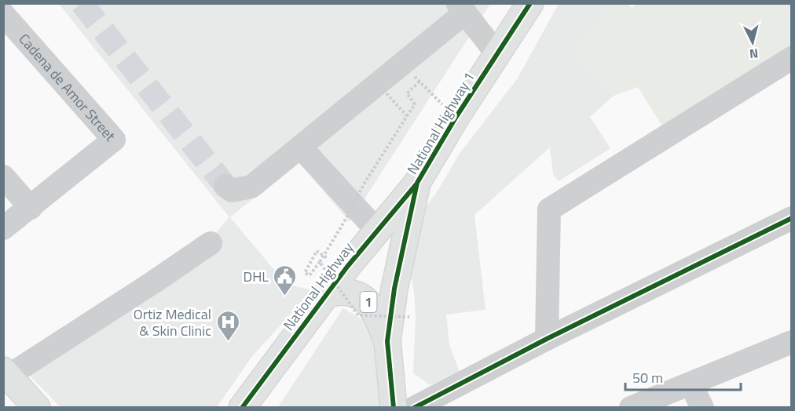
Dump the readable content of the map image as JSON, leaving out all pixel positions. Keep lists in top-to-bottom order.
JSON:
{
  "streets": {
    "main road": ["National Highway 1", "National Highway", "1"],
    "street": ["Cadena de Amor Street"]
  },
  "crossings": [
    ["National Highway 1", "National Highway"],
    ["National Highway 1", "1"],
    ["National Highway", "1"]
  ],
  "places": {
    "public building": ["DHL"],
    "hospital": ["Ortiz Medical & Skin Clinic"]
  },
  "scale_bar": "50 m",
  "north": "bottom"
}
